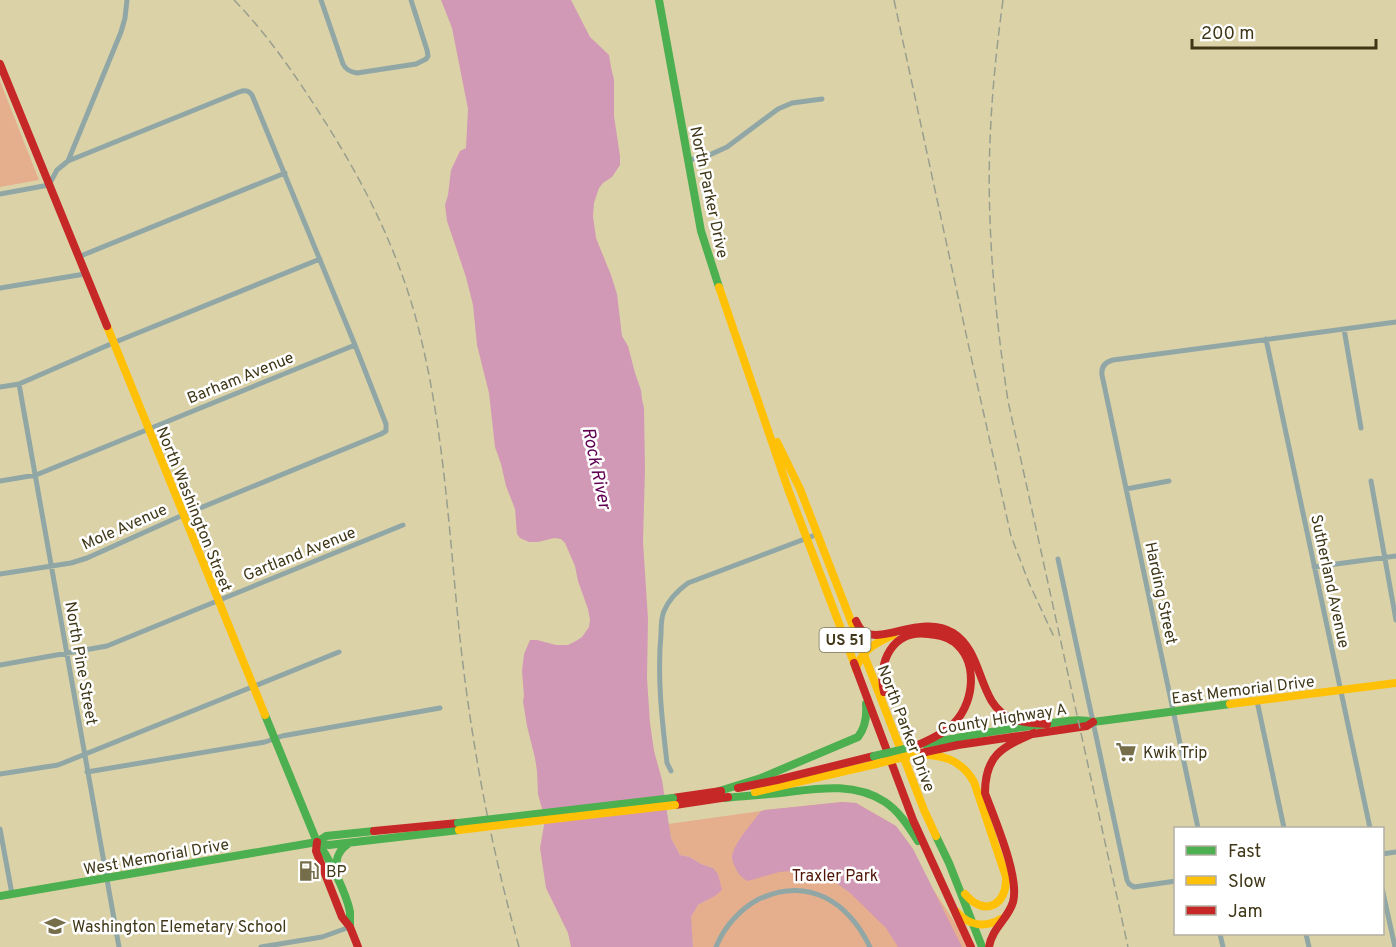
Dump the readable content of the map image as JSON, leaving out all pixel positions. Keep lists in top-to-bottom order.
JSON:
{
  "streets": {
    "main road": [
      "North Parker Drive",
      "North Washington Street",
      "US 51",
      "East Memorial Drive",
      "County Highway A",
      "West Memorial Drive"
    ],
    "street": [
      "Barham Avenue",
      "Mole Avenue",
      "Gartland Avenue",
      "Sutherland Avenue",
      "Harding Street",
      "North Pine Street"
    ]
  },
  "crossings": [
    ["Barham Avenue", "North Washington Street"],
    ["Barham Avenue", "Mole Avenue"],
    ["Barham Avenue", "North Pine Street"],
    ["North Washington Street", "Mole Avenue"],
    ["North Washington Street", "Gartland Avenue"],
    ["North Washington Street", "West Memorial Drive"],
    ["Mole Avenue", "North Pine Street"],
    ["Gartland Avenue", "North Pine Street"],
    ["Sutherland Avenue", "Harding Street"],
    ["Sutherland Avenue", "East Memorial Drive"],
    ["Harding Street", "East Memorial Drive"],
    ["North Pine Street", "West Memorial Drive"],
    ["East Memorial Drive", "County Highway A"],
    ["County Highway A", "West Memorial Drive"]
  ],
  "water": ["Rock River"],
  "parks": ["Traxler Park"],
  "places": {
    "supermarket": ["Kwik Trip"],
    "fuel station": ["BP"],
    "school or university": ["Washington Elemetary School"]
  },
  "legend": ["Fast", "Slow", "Jam"],
  "scale_bar": "200 m"
}
